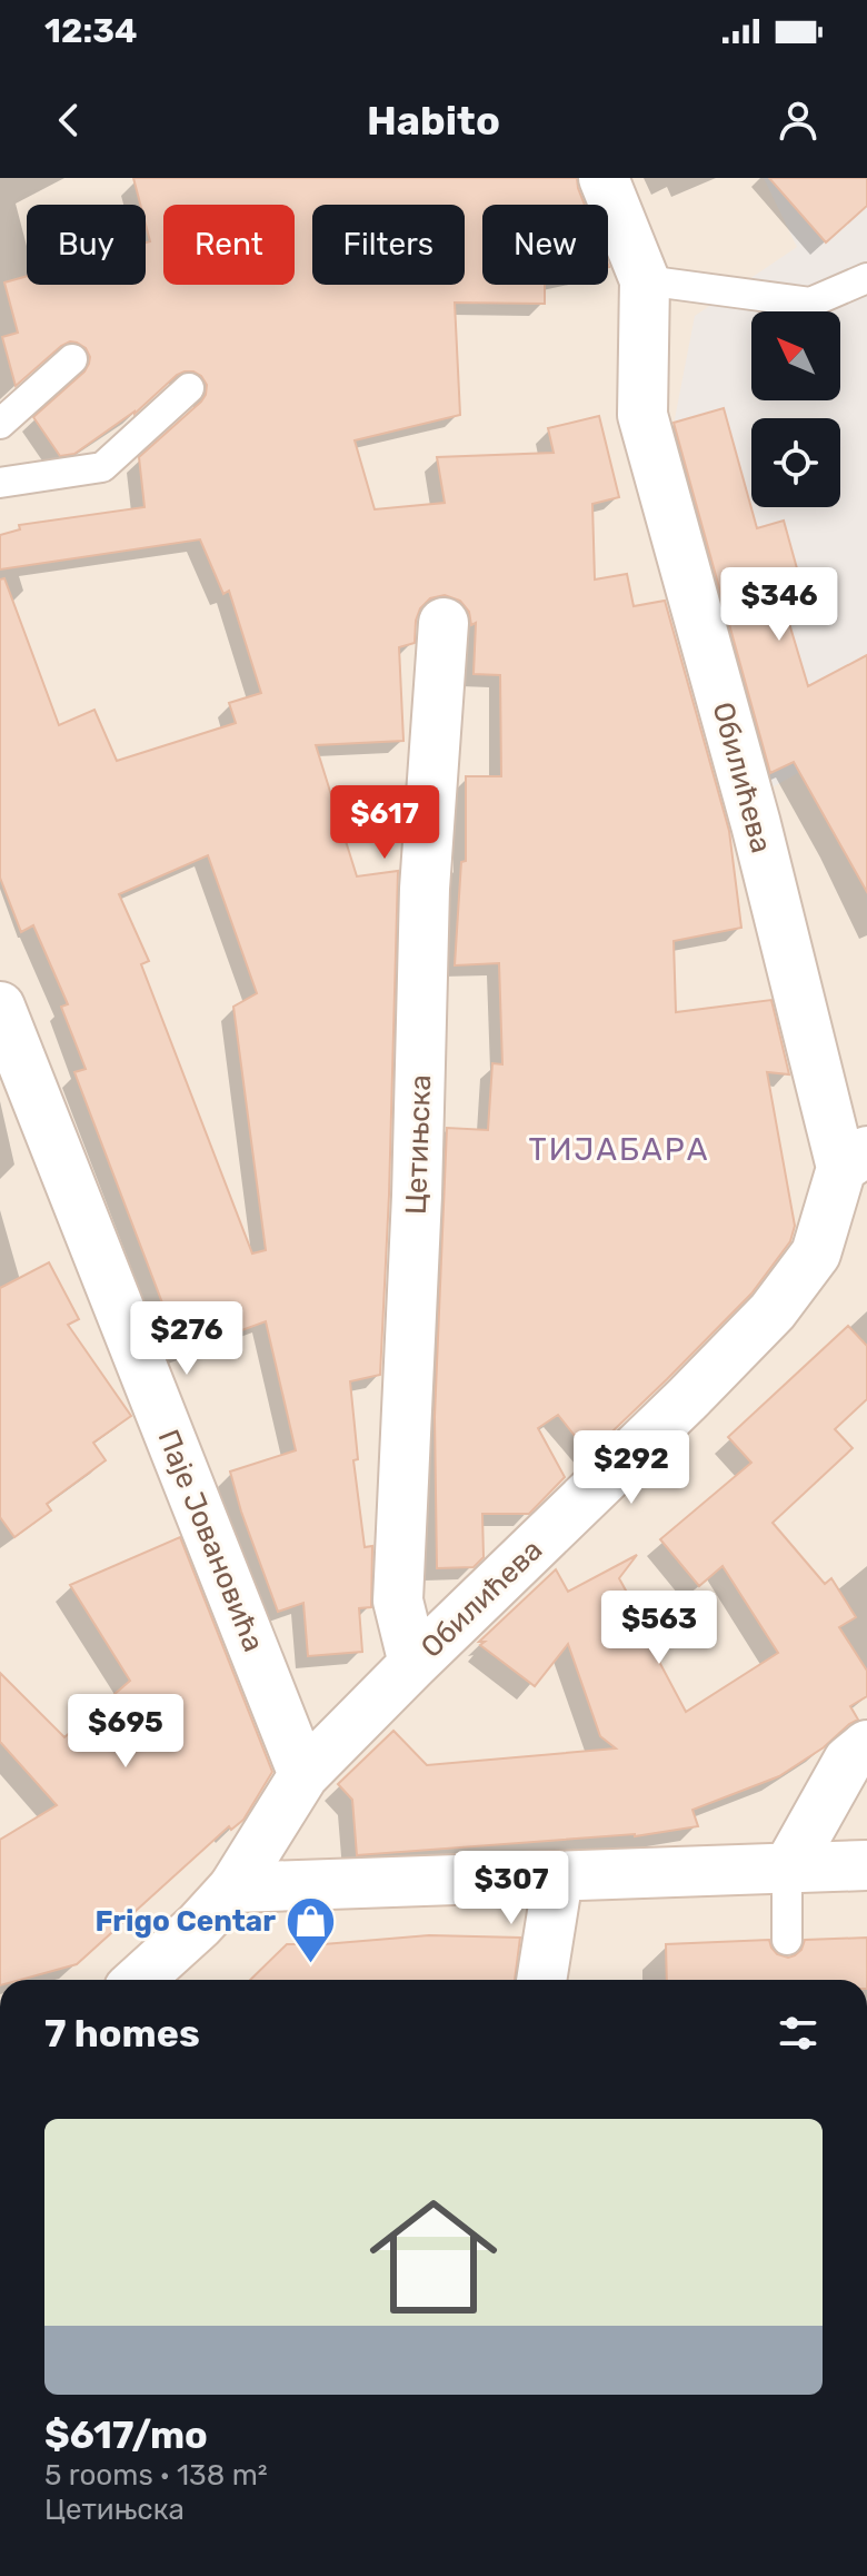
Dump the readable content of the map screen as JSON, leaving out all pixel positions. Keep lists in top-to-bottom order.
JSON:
{
  "streets": {
    "street": ["Обилићева", "Цетињска", "Паје Јовановића"]
  },
  "crossings": [
    ["Обилићева", "Цетињска"],
    ["Обилићева", "Паје Јовановића"]
  ],
  "districts": ["ТИЈАБАРА"],
  "places": {
    "shop": ["Frigo Centar"]
  },
  "north": "top left",
  "page": {
    "status": "12:34",
    "header": "Habito",
    "chip": [
      "Buy",
      "Rent",
      "Filters",
      "New"
    ],
    "price": [
      "$346",
      "$617",
      "$276",
      "$292",
      "$563",
      "$695",
      "$307"
    ],
    "heading": "7 homes",
    "list": [
      {
        "name": "$617/mo",
        "note": "5 rooms · 138 m² · Цетињска"
      }
    ]
  }
}
